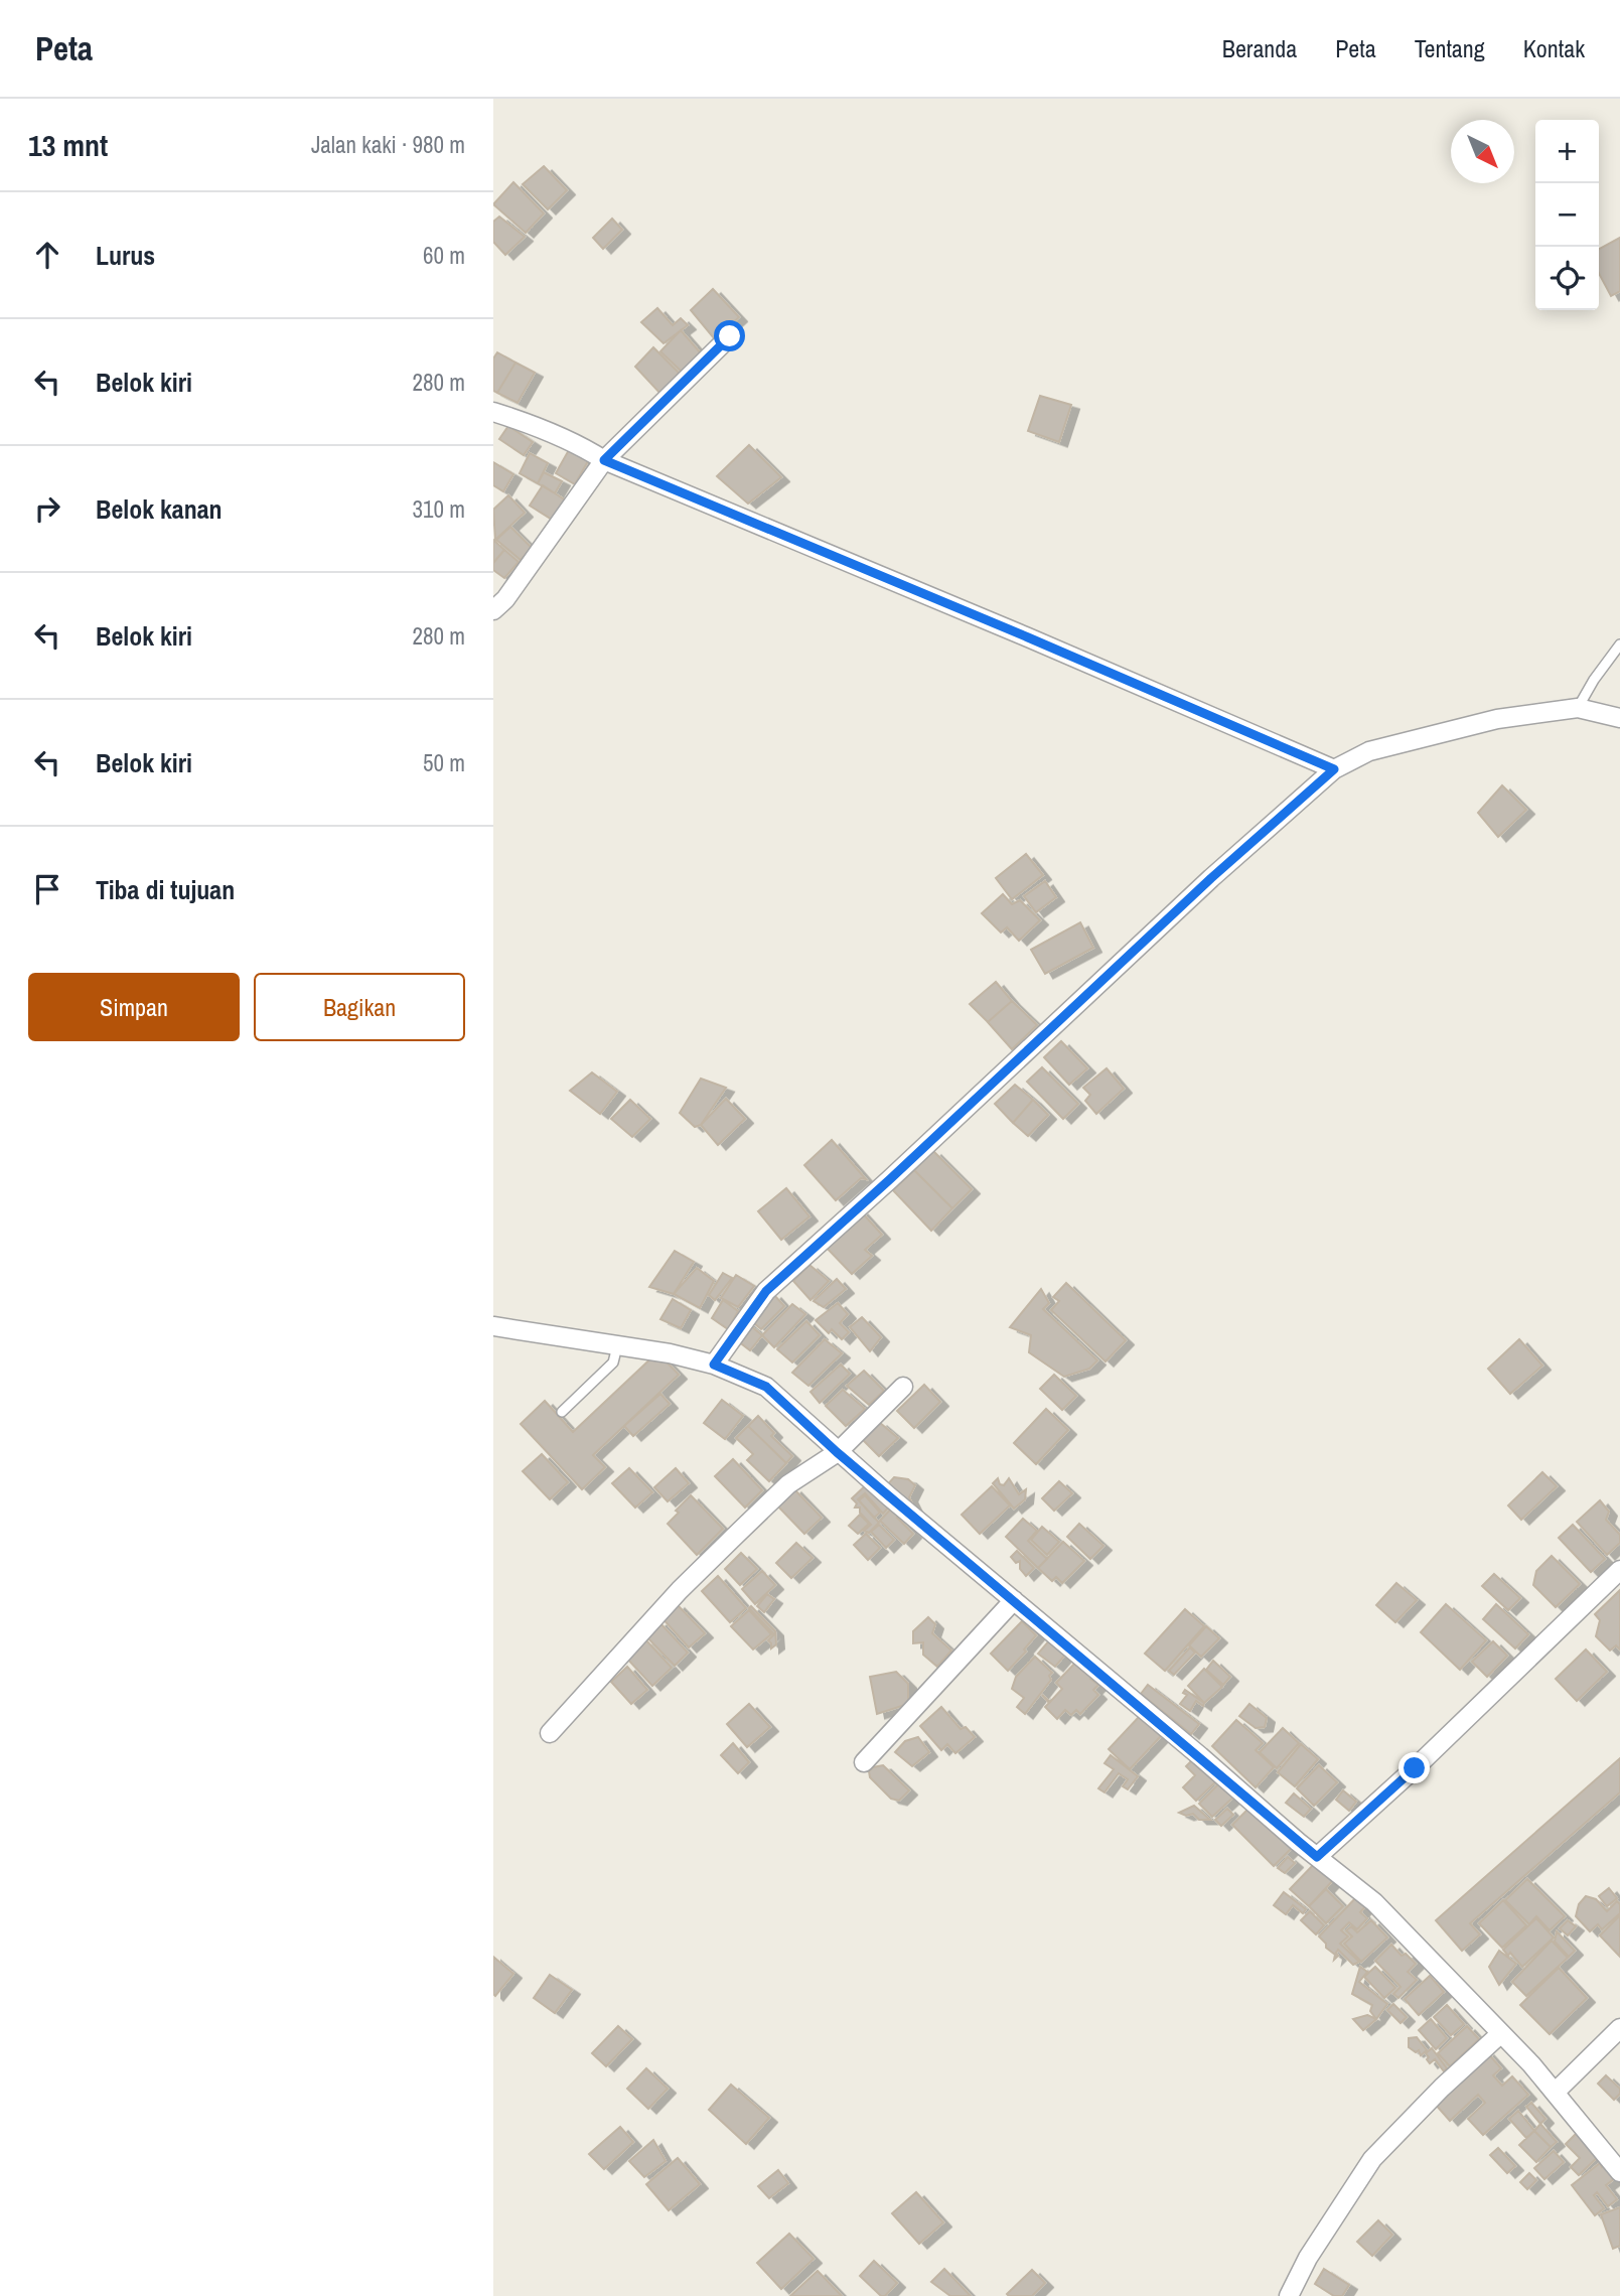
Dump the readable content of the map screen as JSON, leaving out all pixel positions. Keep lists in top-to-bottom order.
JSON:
{
  "north": "bottom right",
  "page": {
    "header": "Peta",
    "nav": [
      "Beranda",
      "Peta",
      "Tentang",
      "Kontak"
    ],
    "heading": ["13 mnt", "Jalan kaki · 980 m"],
    "map_buttons": ["+", "−"],
    "list": [
      ["Lurus", "60 m"],
      ["Belok kiri", "280 m"],
      ["Belok kanan", "310 m"],
      ["Belok kiri", "280 m"],
      ["Belok kiri", "50 m"],
      "Tiba di tujuan"
    ],
    "buttons": ["Simpan", "Bagikan"]
  }
}
